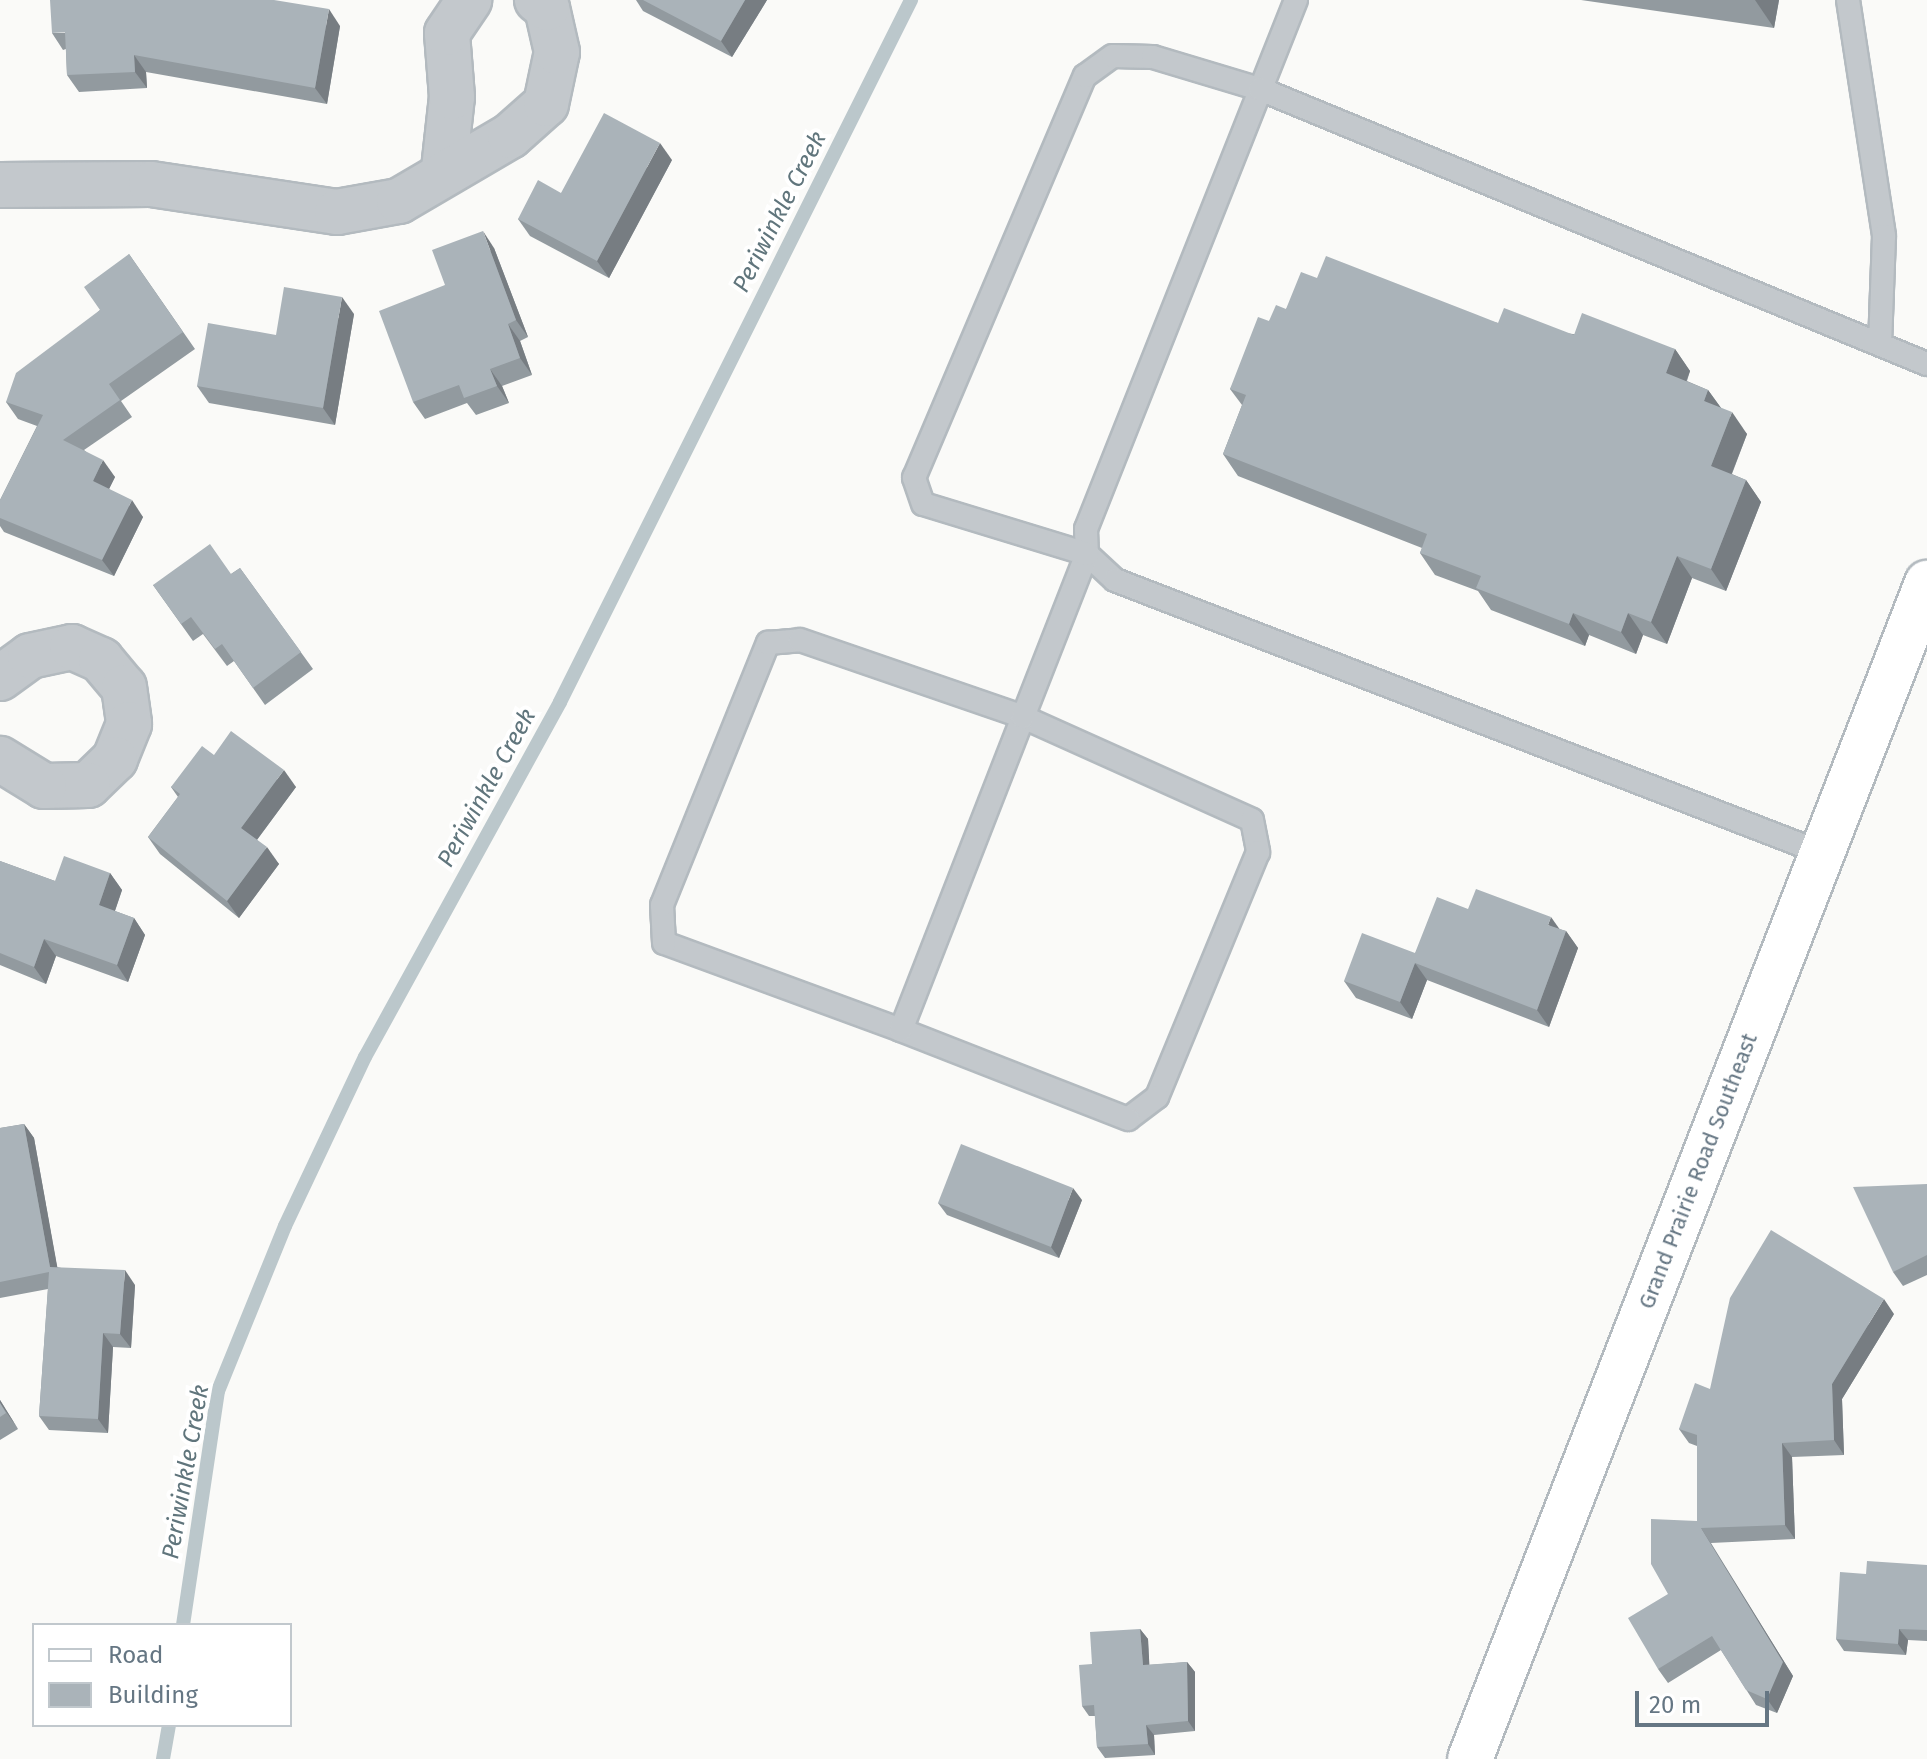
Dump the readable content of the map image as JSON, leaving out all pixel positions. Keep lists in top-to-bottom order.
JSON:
{
  "streets": {
    "main road": ["Grand Prairie Road Southeast"]
  },
  "water": ["Periwinkle Creek"],
  "legend": ["Road", "Building"],
  "scale_bar": "20 m"
}
